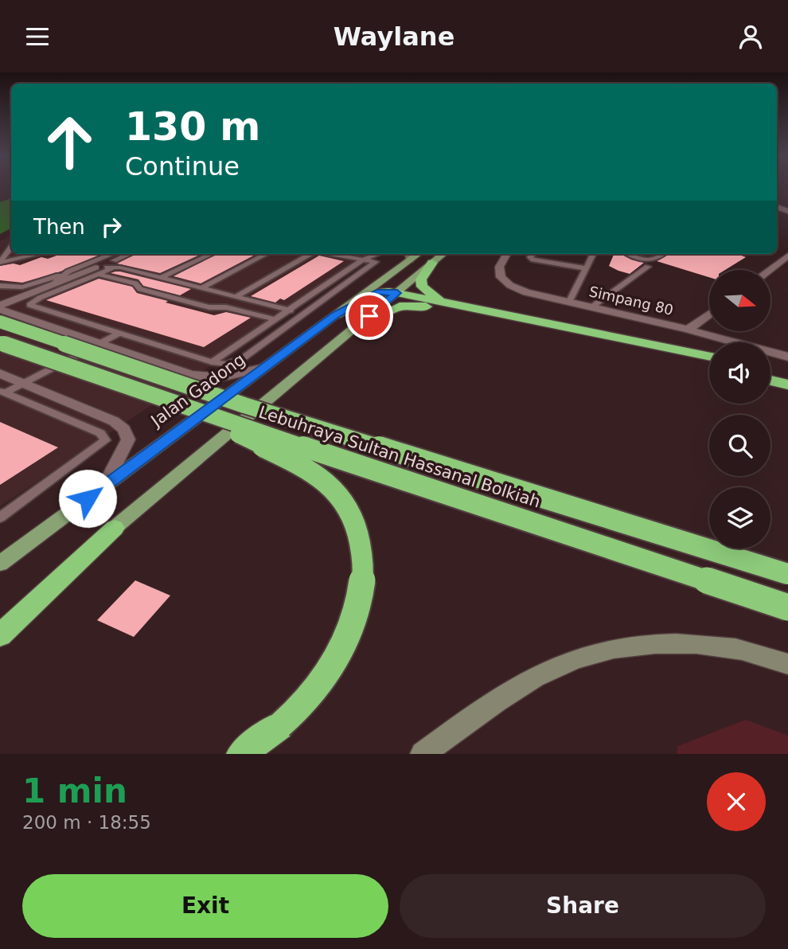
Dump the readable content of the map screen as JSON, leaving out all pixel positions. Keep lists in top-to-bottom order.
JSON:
{
  "streets": {
    "highway": ["Lebuhraya Sultan Hassanal Bolkiah"],
    "main road": ["Jalan Gadong"],
    "street": ["Simpang 80"]
  },
  "north": "right",
  "page": {
    "header": "Waylane",
    "turn": ["130 m", "Continue"],
    "then": "Then",
    "heading": ["1 min", "200 m · 18:55"],
    "buttons": ["Exit", "Share"]
  }
}
